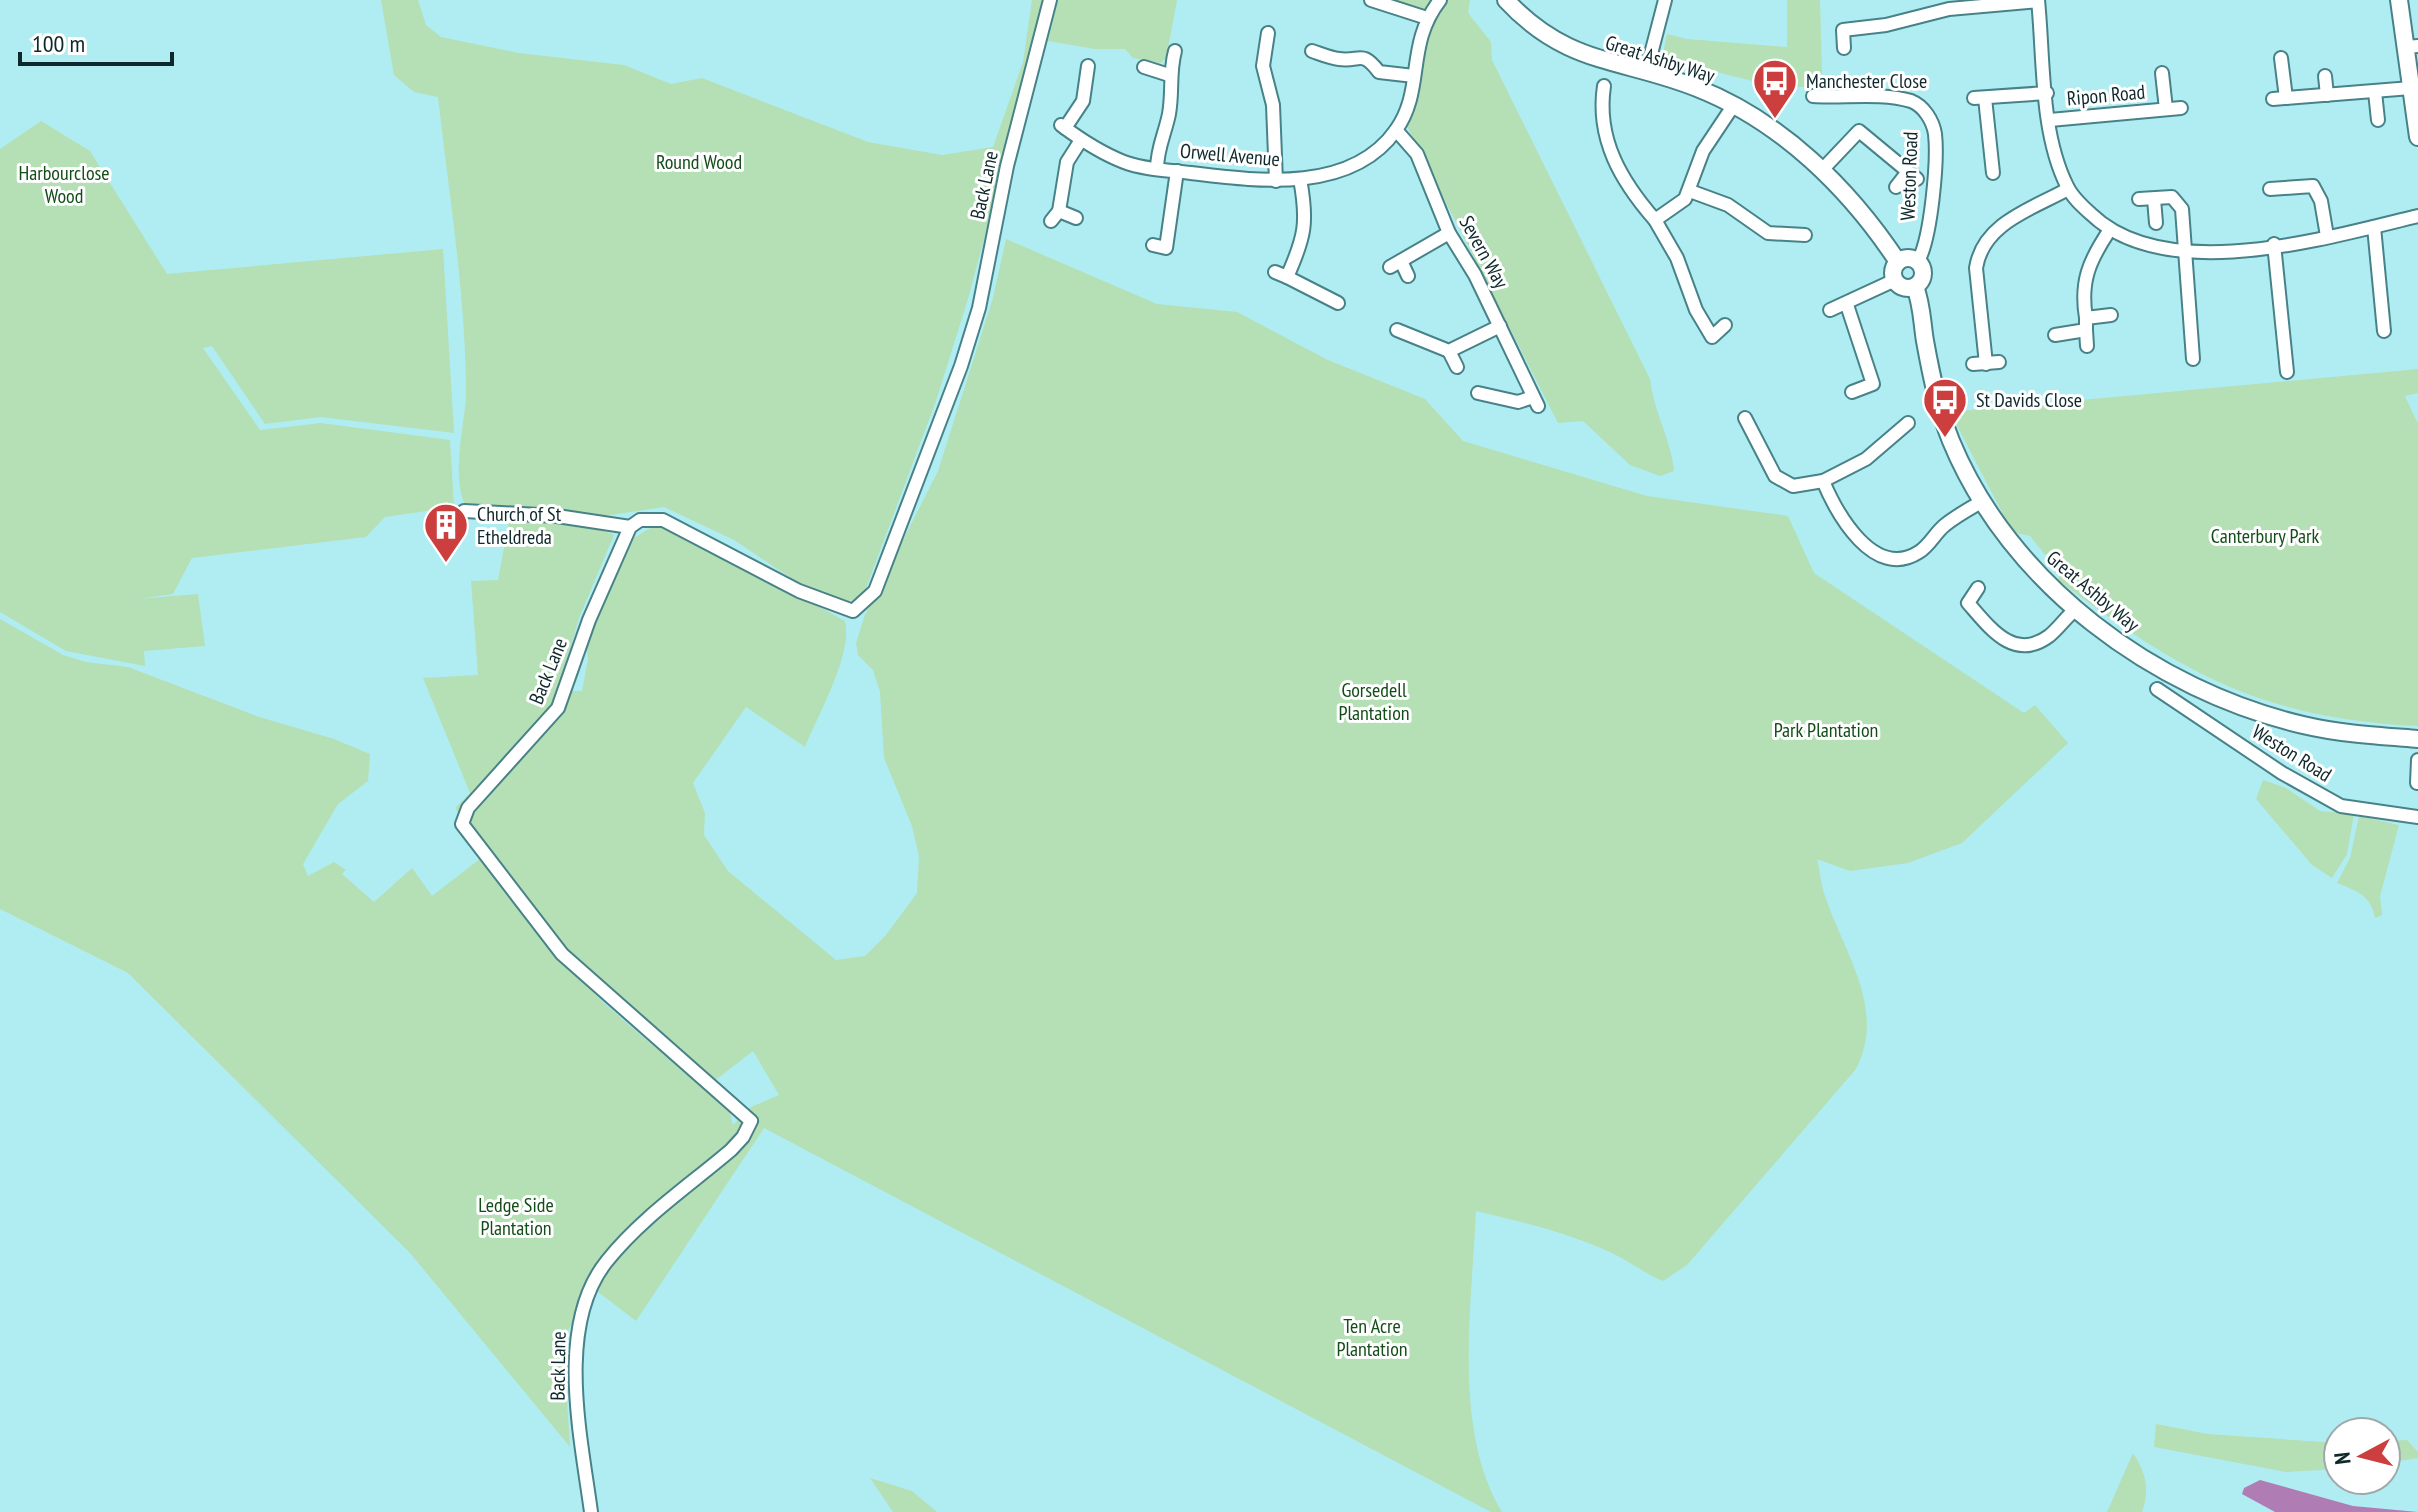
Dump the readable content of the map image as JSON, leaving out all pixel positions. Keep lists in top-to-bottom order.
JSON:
{
  "streets": {
    "street": [
      "Great Ashby Way",
      "Ripon Road",
      "Orwell Avenue",
      "Weston Road",
      "Back Lane",
      "Severn Way"
    ]
  },
  "crossings": [
    ["Great Ashby Way", "Weston Road"],
    ["Orwell Avenue", "Severn Way"]
  ],
  "parks": [
    "Round Wood",
    "Harbourclose Wood",
    "Canterbury Park",
    "Gorsedell Plantation",
    "Park Plantation",
    "Ledge Side Plantation",
    "Ten Acre Plantation"
  ],
  "places": {
    "bus stop": ["Manchester Close", "St Davids Close"],
    "building": ["Church of St Etheldreda"]
  },
  "scale_bar": "100 m",
  "north": "left"
}
